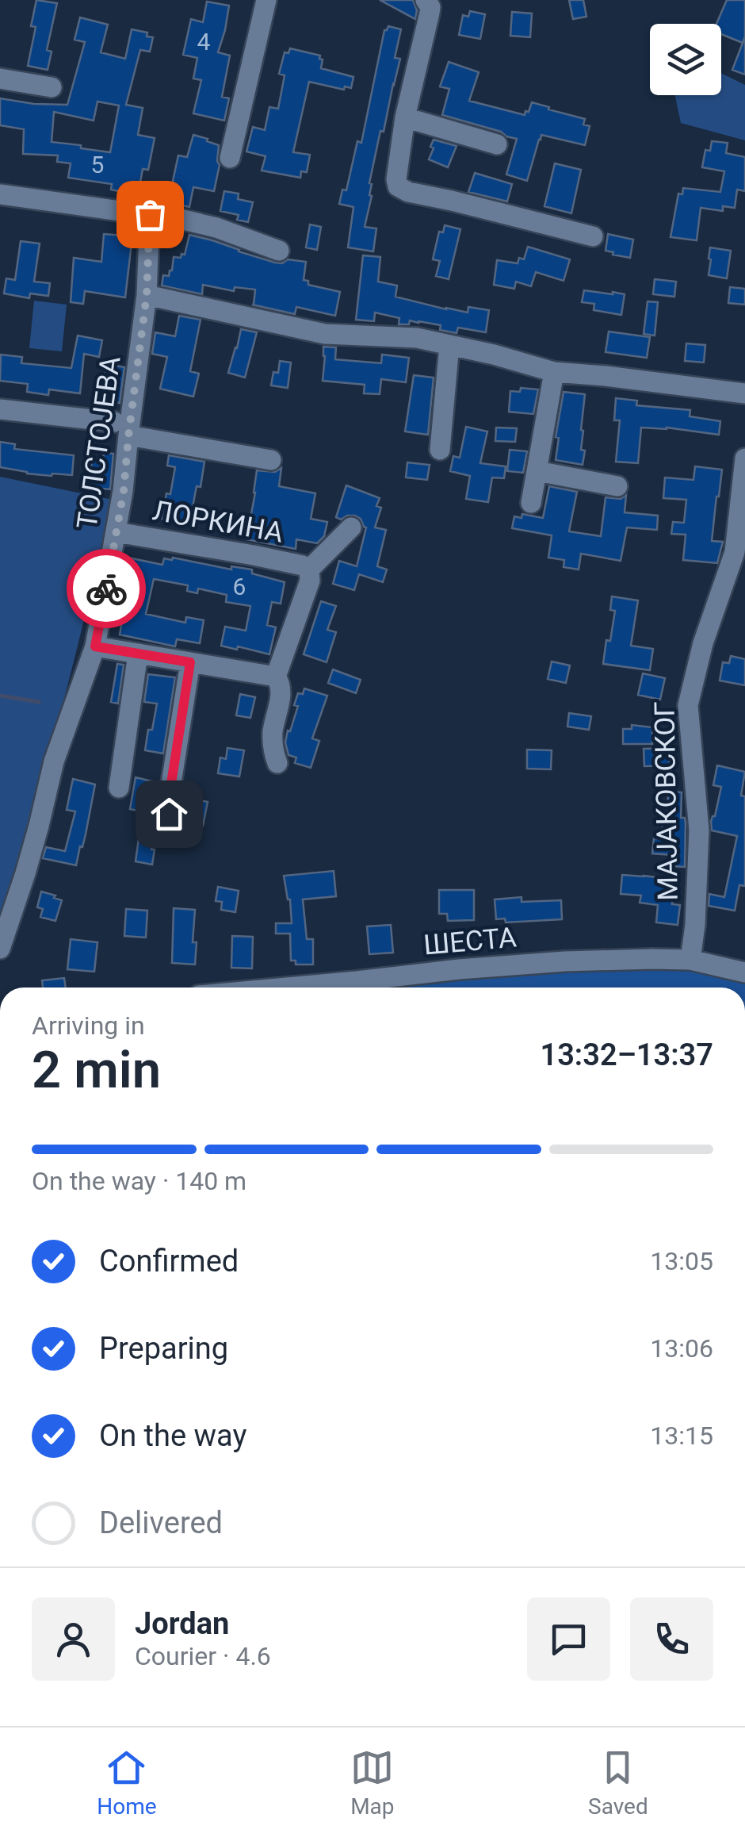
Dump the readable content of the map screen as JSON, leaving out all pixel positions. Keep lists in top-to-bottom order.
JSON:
{
  "streets": {
    "street": [
      "ТОЛСТОЈЕВА",
      "ЛОРКИНА",
      "МАЈАКОВСКОГ",
      "ШЕСТА"
    ]
  },
  "crossings": [
    ["ТОЛСТОЈЕВА", "ЛОРКИНА"],
    ["МАЈАКОВСКОГ", "ШЕСТА"]
  ],
  "house_numbers": ["4", "5", "6"],
  "page": {
    "heading": ["2 min", "Arriving in", "13:32–13:37"],
    "panel": ["Jordan", "Courier · 4.6"],
    "bar": "On the way · 140 m",
    "list": [
      ["Confirmed", "13:05"],
      ["Preparing", "13:06"],
      ["On the way", "13:15"],
      "Delivered"
    ],
    "tabs": ["Home", "Map", "Saved"]
  }
}
